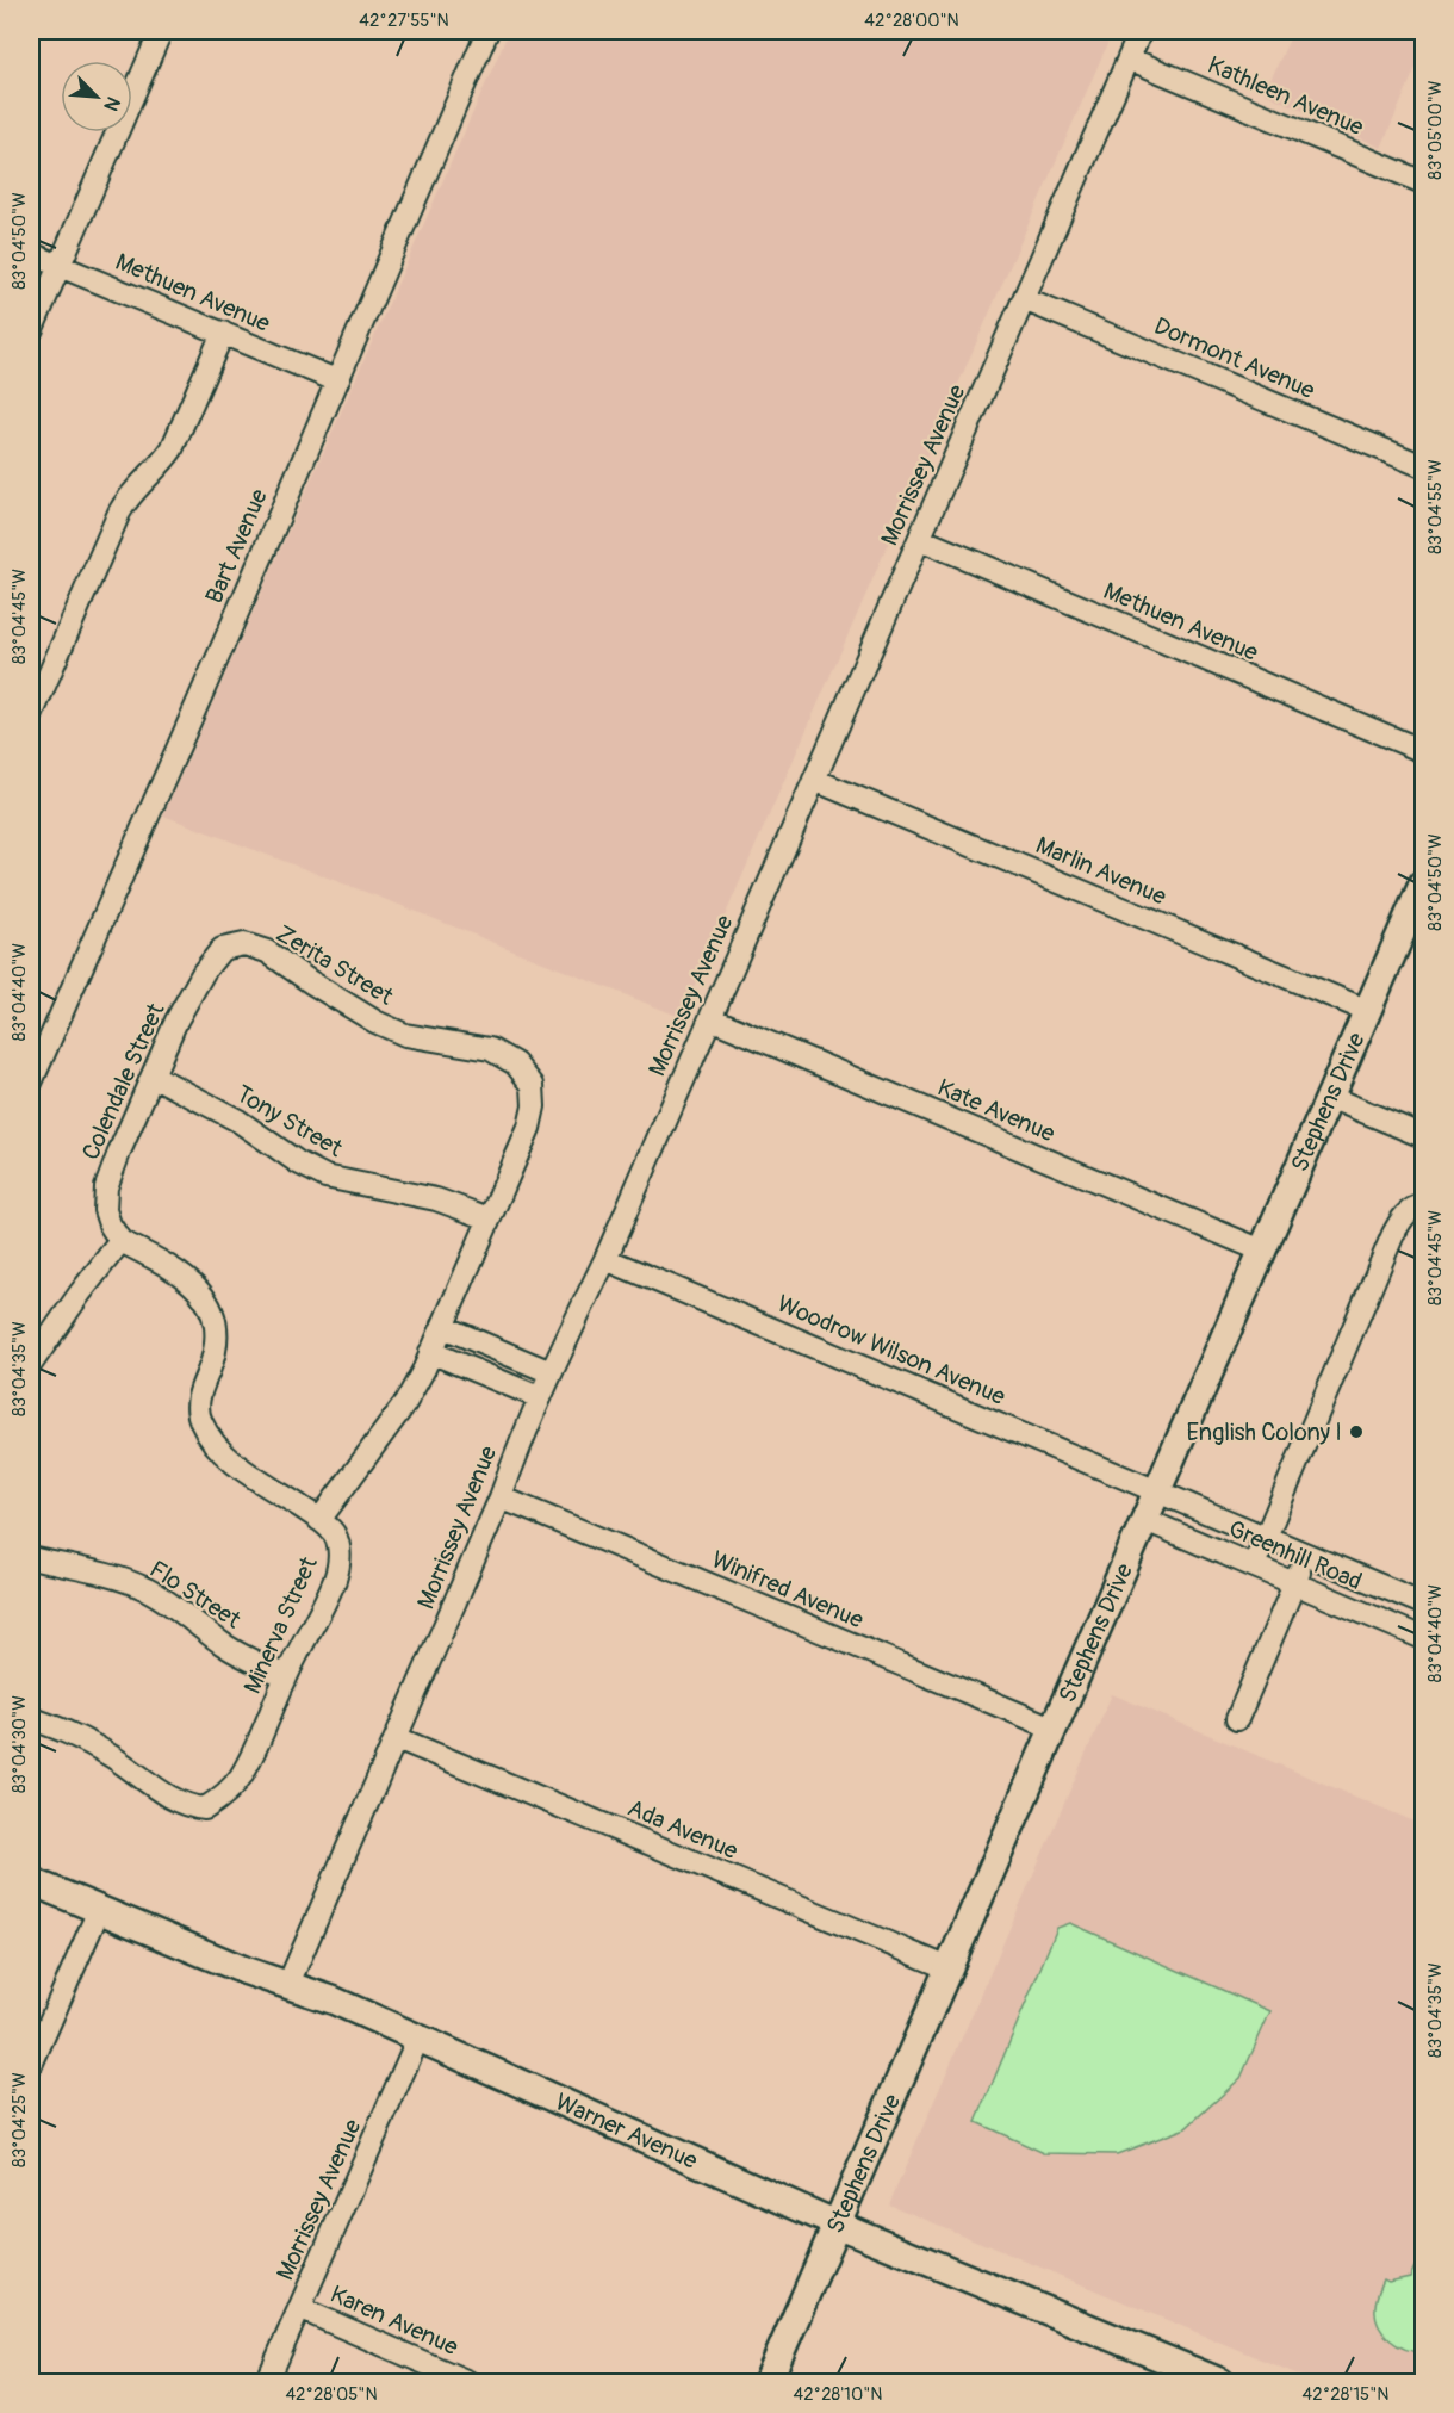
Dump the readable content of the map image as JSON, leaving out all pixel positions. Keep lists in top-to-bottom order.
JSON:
{
  "streets": {
    "street": [
      "Kathleen Avenue",
      "Methuen Avenue",
      "Dormont Avenue",
      "Morrissey Avenue",
      "Bart Avenue",
      "Marlin Avenue",
      "Zerita Street",
      "Colendale Street",
      "Stephens Drive",
      "Kate Avenue",
      "Tony Street",
      "Woodrow Wilson Avenue",
      "Greenhill Road",
      "Winifred Avenue",
      "Flo Street",
      "Minerva Street",
      "Ada Avenue",
      "Warner Avenue",
      "Karen Avenue"
    ]
  },
  "crossings": [
    ["Kathleen Avenue", "Morrissey Avenue"],
    ["Methuen Avenue", "Morrissey Avenue"],
    ["Methuen Avenue", "Bart Avenue"],
    ["Dormont Avenue", "Morrissey Avenue"],
    ["Morrissey Avenue", "Marlin Avenue"],
    ["Morrissey Avenue", "Kate Avenue"],
    ["Morrissey Avenue", "Woodrow Wilson Avenue"],
    ["Morrissey Avenue", "Winifred Avenue"],
    ["Morrissey Avenue", "Ada Avenue"],
    ["Morrissey Avenue", "Warner Avenue"],
    ["Morrissey Avenue", "Karen Avenue"],
    ["Marlin Avenue", "Stephens Drive"],
    ["Zerita Street", "Colendale Street"],
    ["Zerita Street", "Tony Street"],
    ["Colendale Street", "Tony Street"],
    ["Stephens Drive", "Kate Avenue"],
    ["Stephens Drive", "Woodrow Wilson Avenue"],
    ["Stephens Drive", "Greenhill Road"],
    ["Stephens Drive", "Winifred Avenue"],
    ["Stephens Drive", "Ada Avenue"],
    ["Stephens Drive", "Warner Avenue"],
    ["Woodrow Wilson Avenue", "Greenhill Road"],
    ["Flo Street", "Minerva Street"]
  ],
  "places": ["English Colony I"],
  "north": "bottom right",
  "coordinates": [
    "42°27'55\"N",
    "42°28'00\"N",
    "83°05'00\"W",
    "83°04'50\"W",
    "83°04'55\"W",
    "83°04'45\"W",
    "83°04'40\"W",
    "83°04'35\"W",
    "83°04'30\"W",
    "83°04'25\"W",
    "42°28'05\"N",
    "42°28'10\"N",
    "42°28'15\"N"
  ]
}
